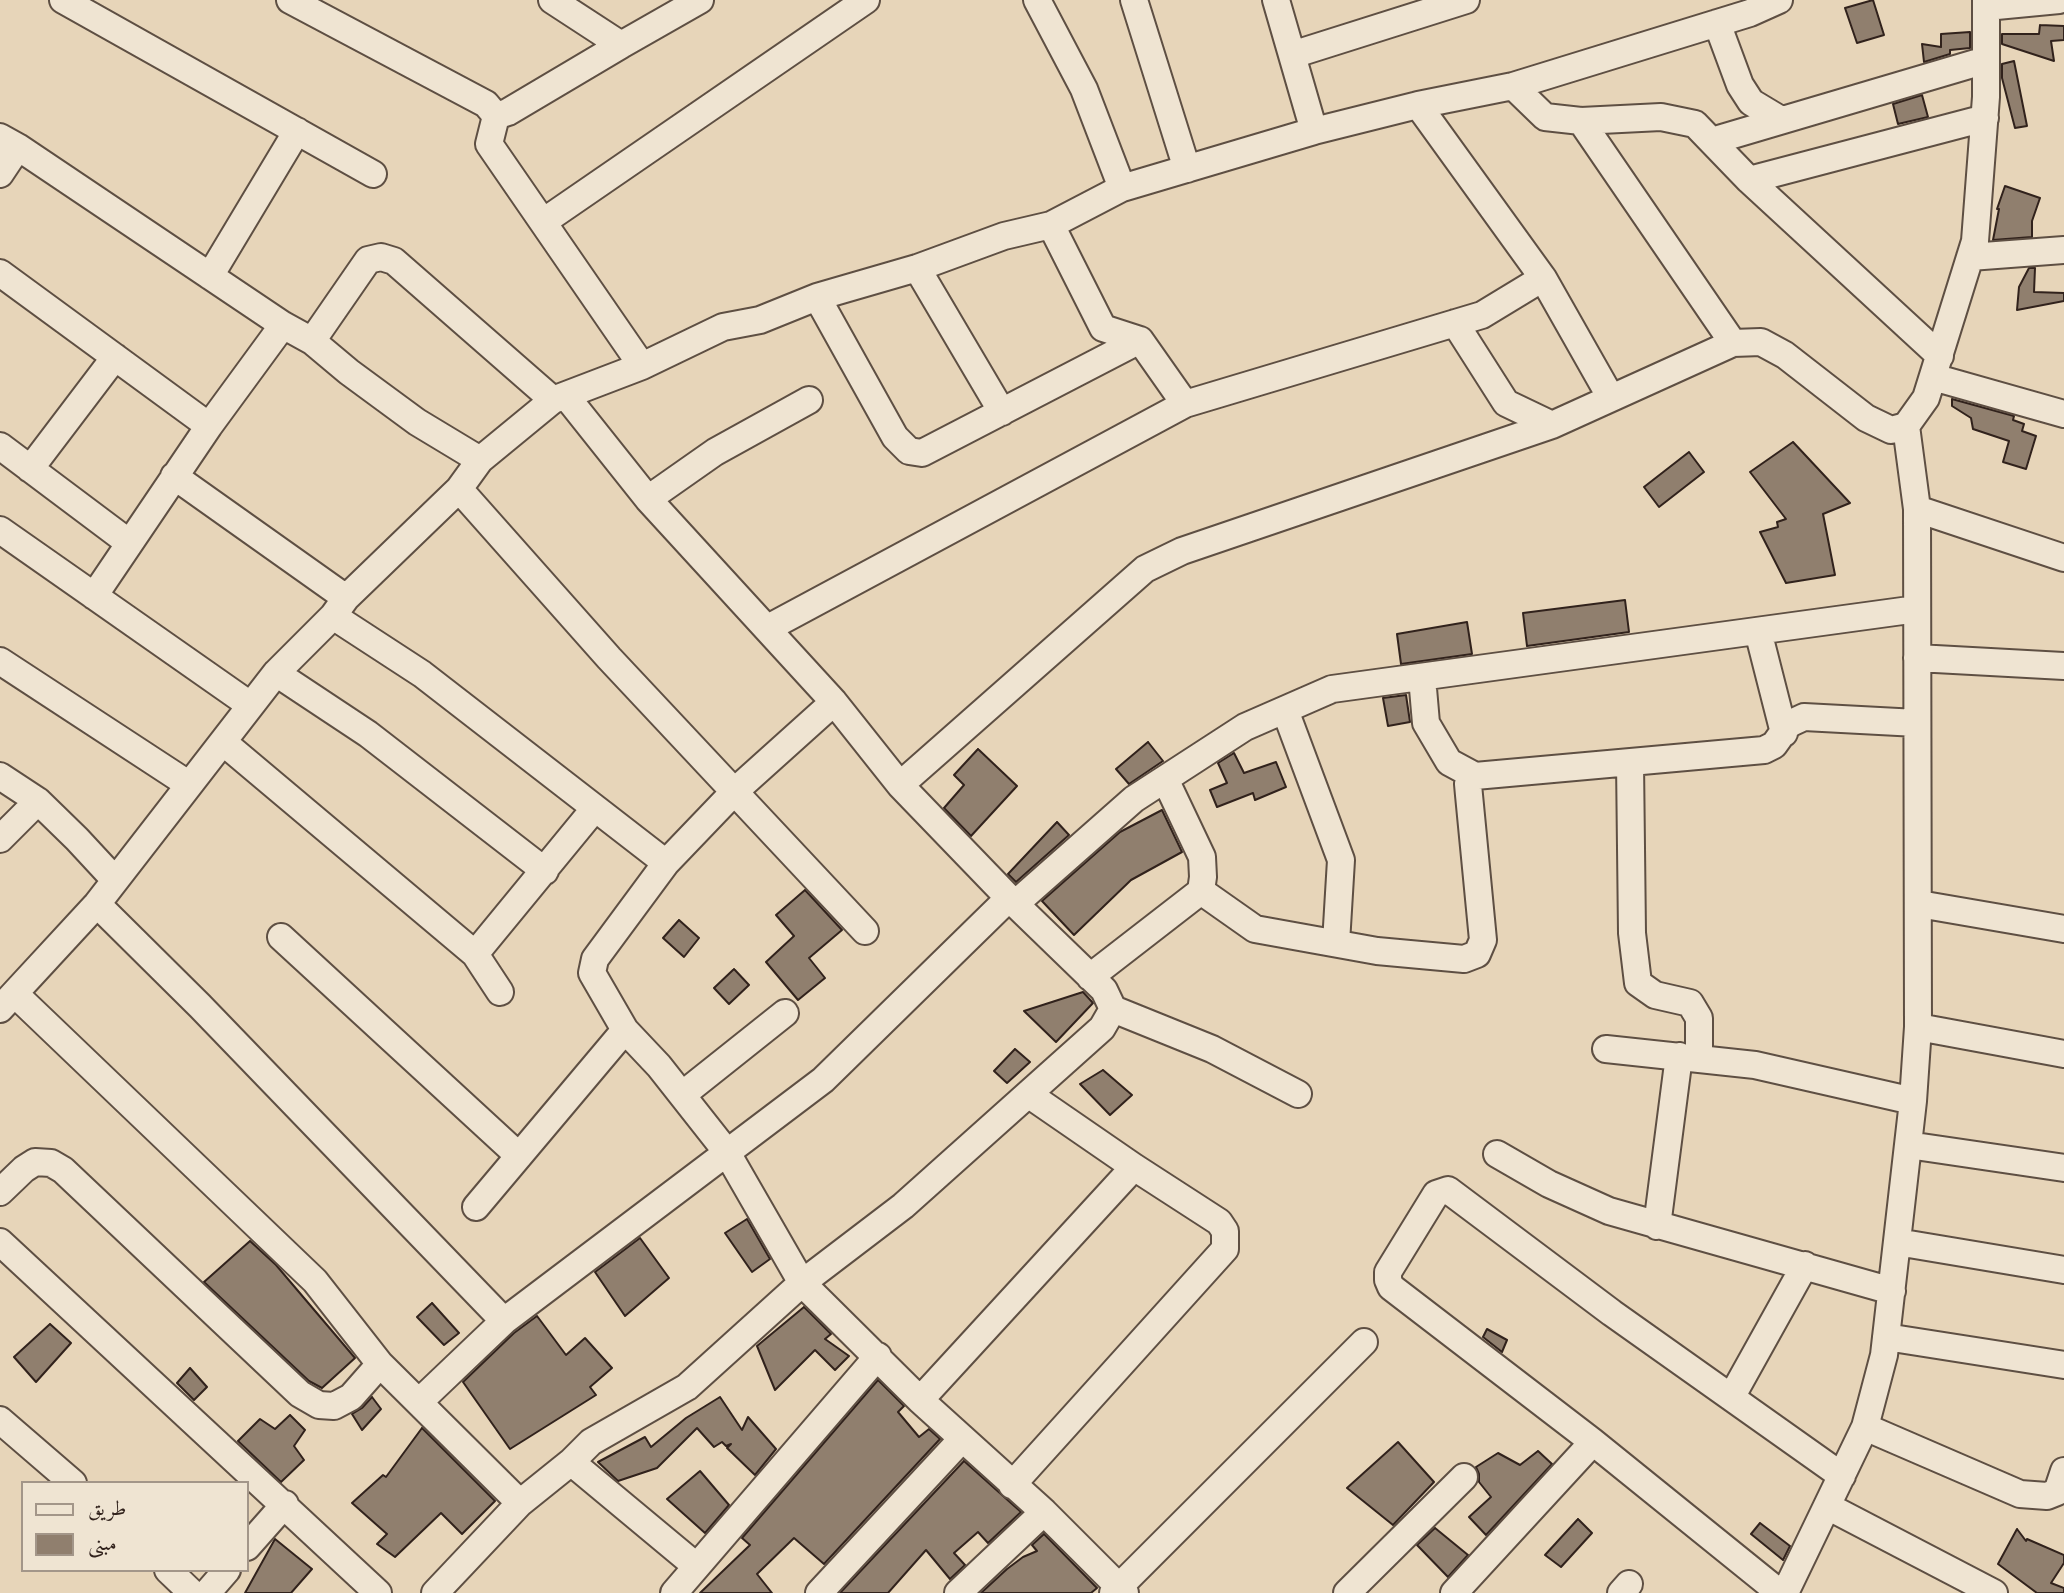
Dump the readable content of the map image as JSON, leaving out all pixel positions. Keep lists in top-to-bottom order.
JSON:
{
  "legend": ["طريق", "مبنى"]
}
